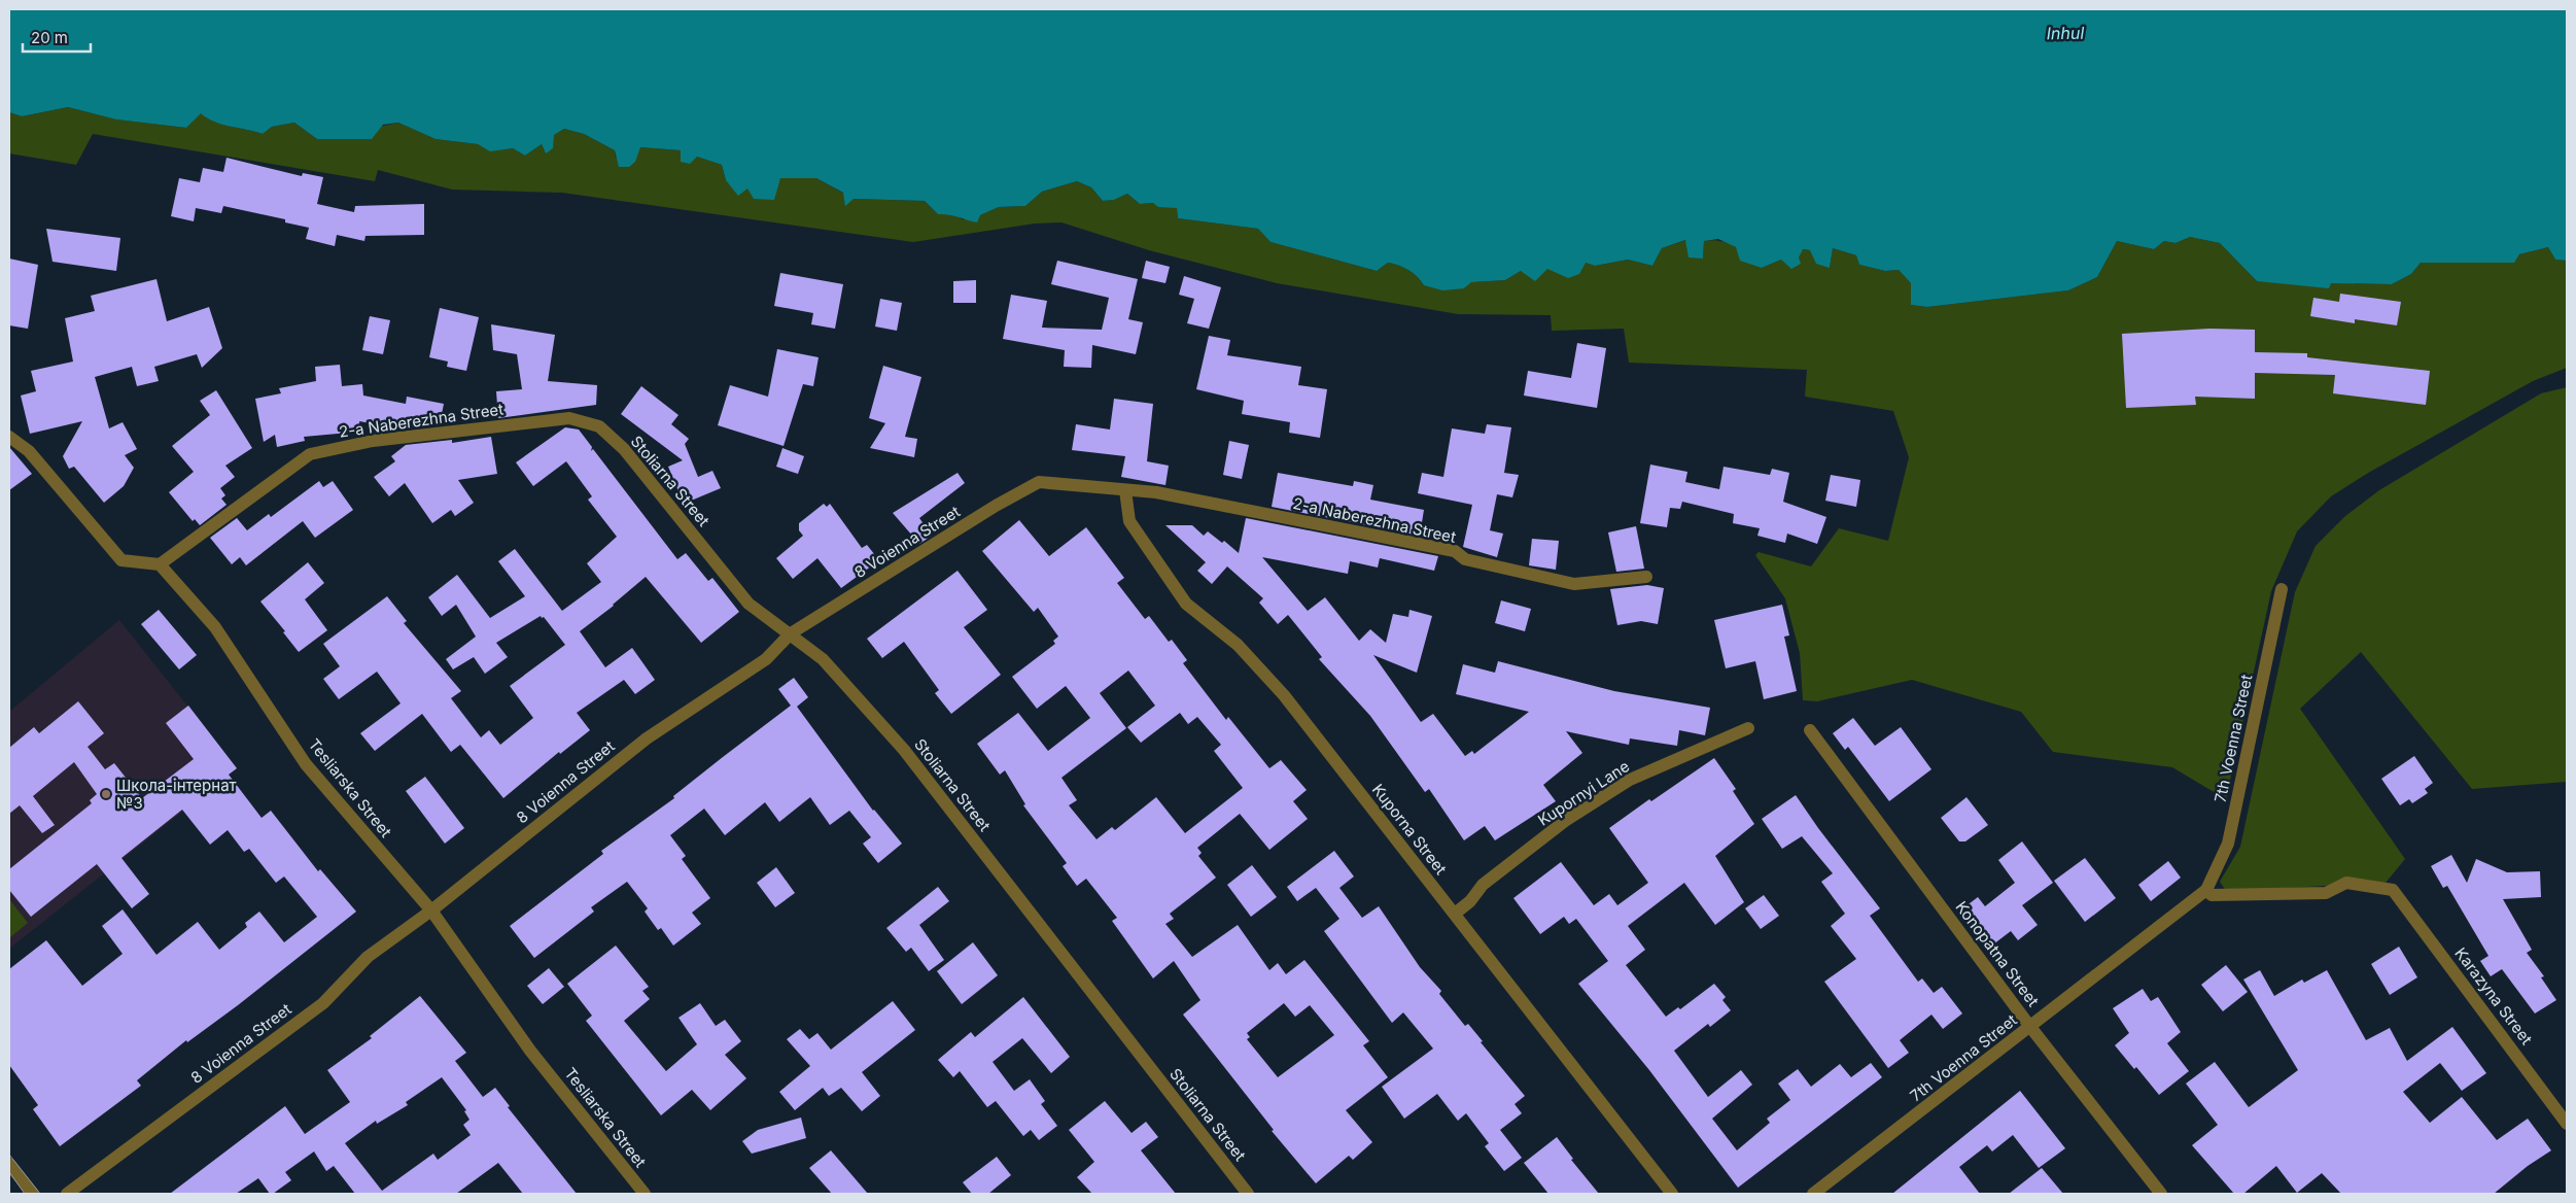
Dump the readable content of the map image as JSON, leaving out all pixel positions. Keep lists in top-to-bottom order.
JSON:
{
  "streets": {
    "street": [
      "2-a Naberezhna Street",
      "Stoliarna Street",
      "8 Voienna Street",
      "7th Voenna Street",
      "Tesliarska Street",
      "Kupornyi Lane",
      "Kuporna Street",
      "Konopatna Street",
      "Karazyna Street"
    ]
  },
  "crossings": [
    ["2-a Naberezhna Street", "Stoliarna Street"],
    ["2-a Naberezhna Street", "8 Voienna Street"],
    ["2-a Naberezhna Street", "Tesliarska Street"],
    ["2-a Naberezhna Street", "Kuporna Street"],
    ["Stoliarna Street", "8 Voienna Street"],
    ["8 Voienna Street", "Tesliarska Street"],
    ["8 Voienna Street", "Kuporna Street"],
    ["7th Voenna Street", "Konopatna Street"],
    ["7th Voenna Street", "Karazyna Street"],
    ["Kupornyi Lane", "Kuporna Street"]
  ],
  "water": ["Inhul"],
  "places": ["Школа-інтернат №3"],
  "scale_bar": "20 m"
}
